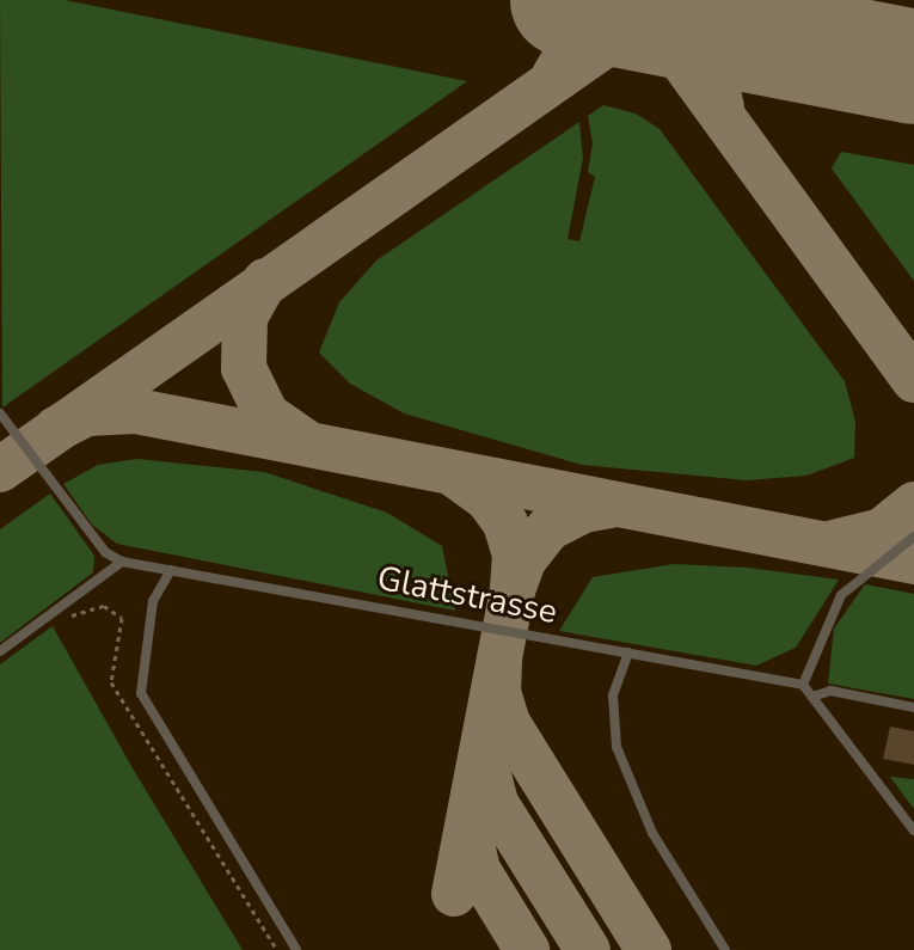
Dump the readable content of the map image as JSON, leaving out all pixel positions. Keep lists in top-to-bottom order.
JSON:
{
  "streets": {
    "lane": ["Glattstrasse"]
  }
}
